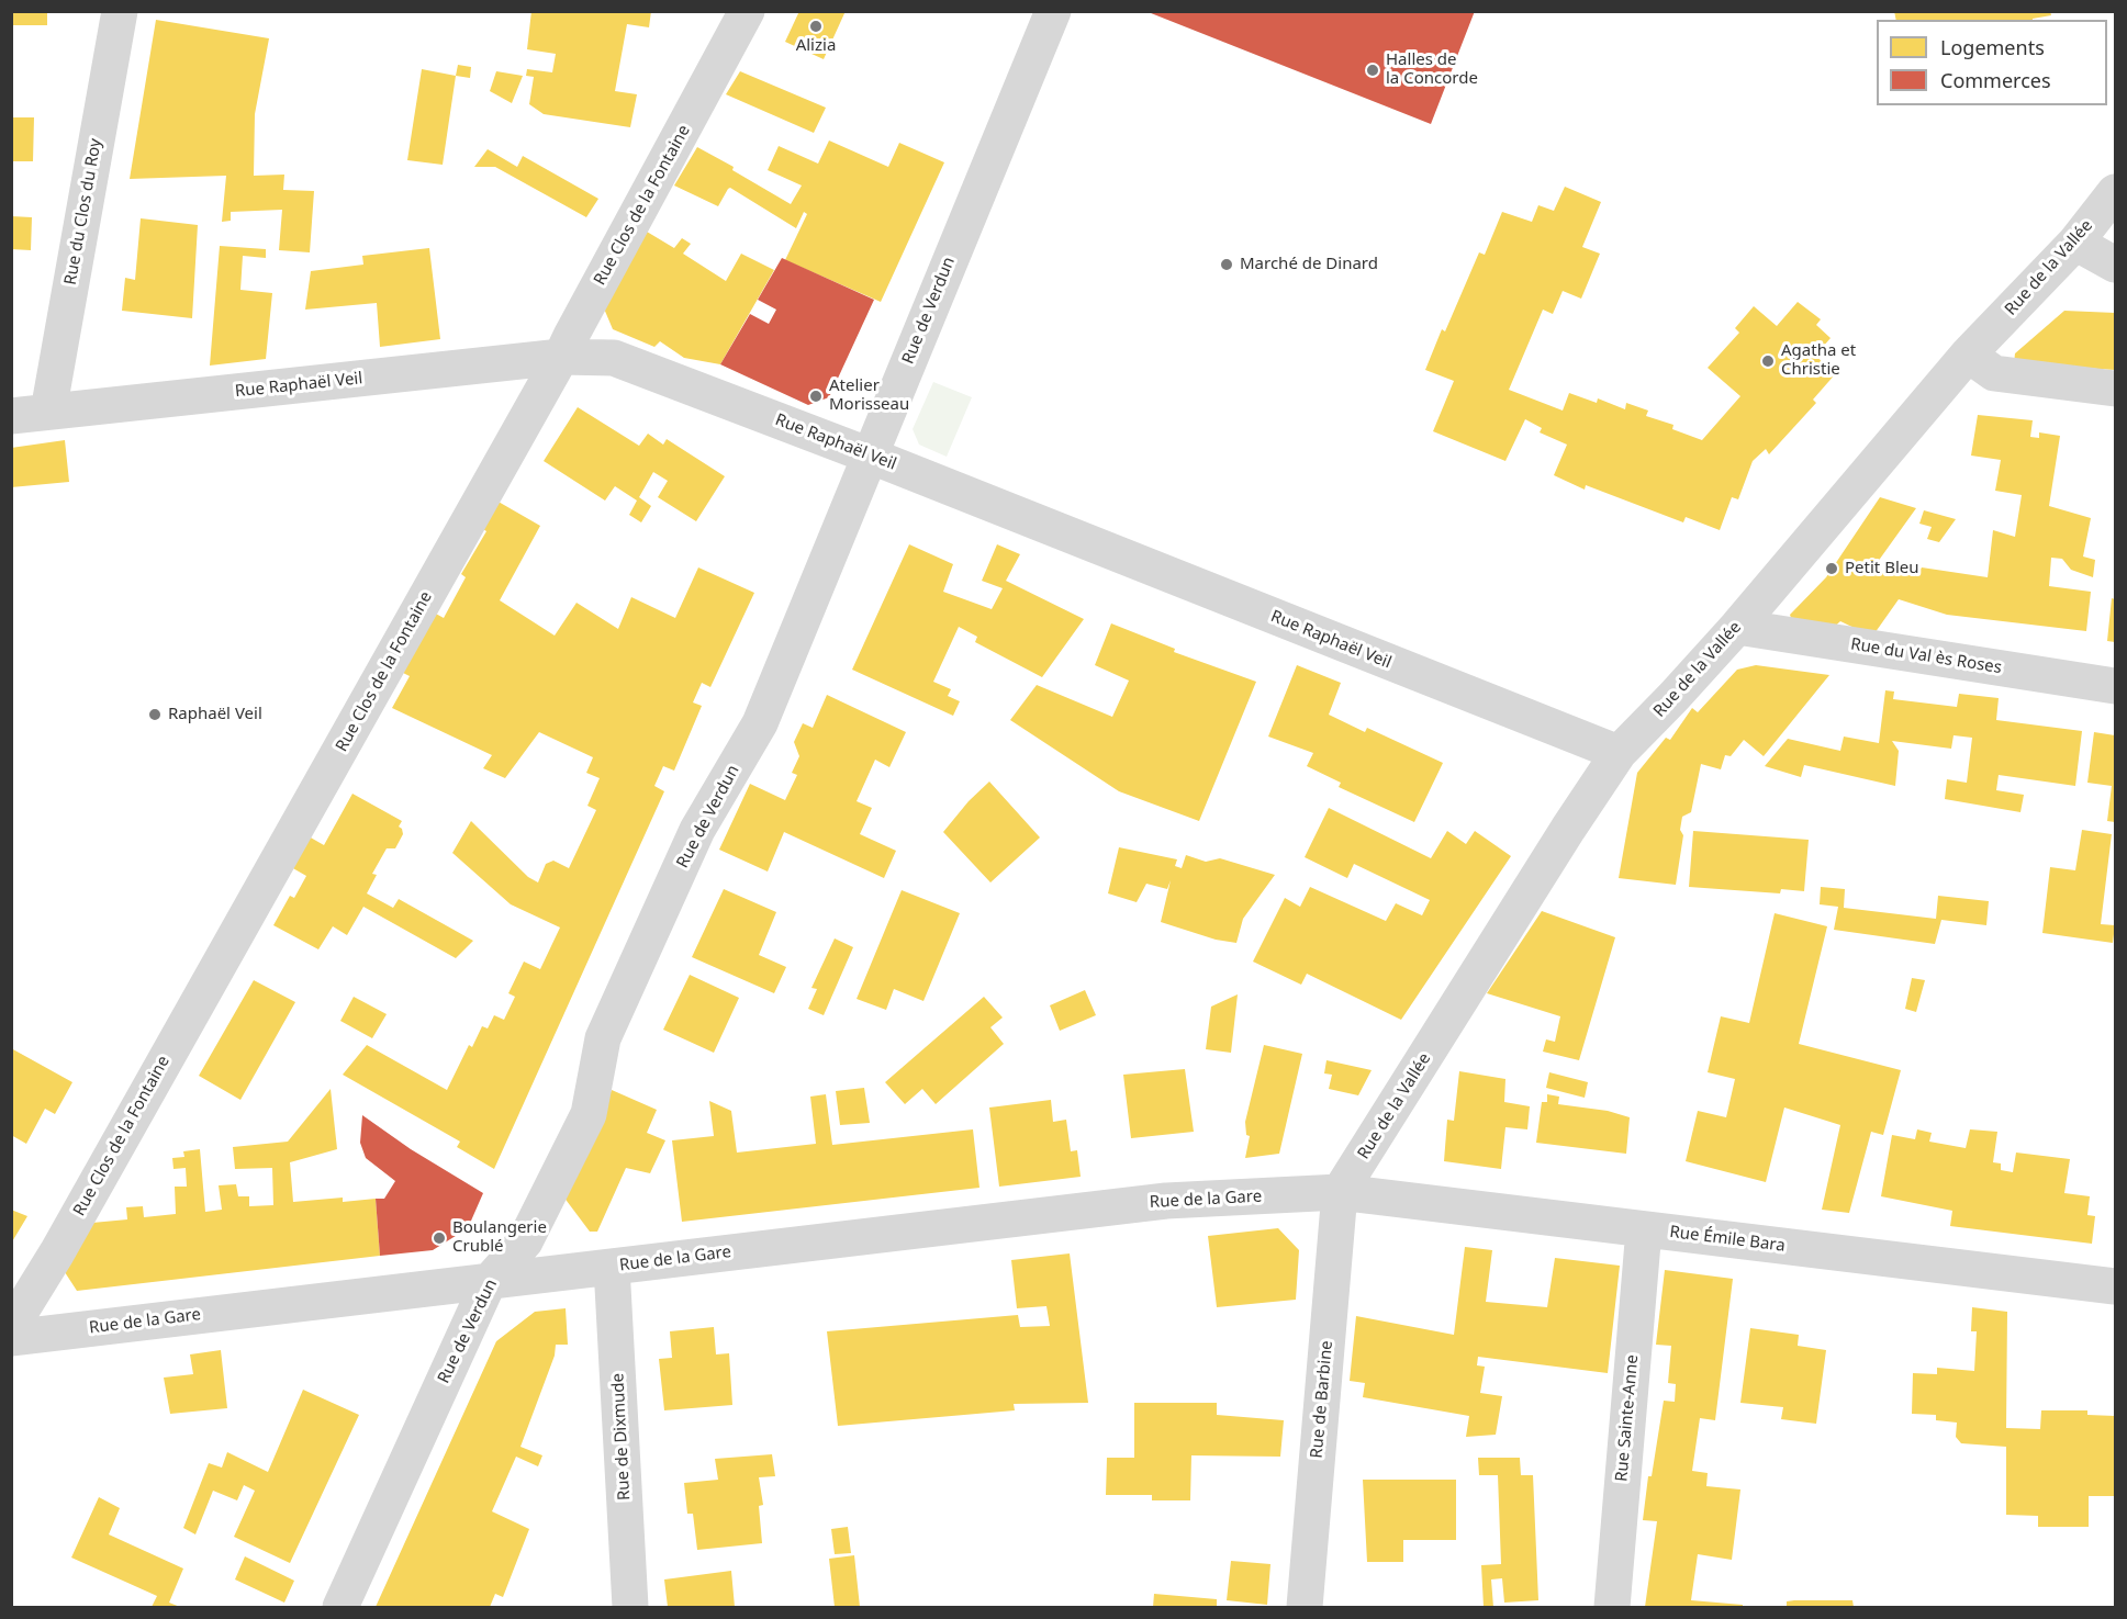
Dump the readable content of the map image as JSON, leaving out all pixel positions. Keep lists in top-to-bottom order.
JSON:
{
  "streets": {
    "street": [
      "Rue Clos de la Fontaine",
      "Rue du Clos du Roy",
      "Rue de la Vallée",
      "Rue de Verdun",
      "Rue Raphaël Veil",
      "Rue du Val ès Roses",
      "Rue de la Gare",
      "Rue Émile Bara",
      "Rue de Barbine",
      "Rue Sainte-Anne",
      "Rue de Dixmude"
    ]
  },
  "crossings": [
    ["Rue Clos de la Fontaine", "Rue Raphaël Veil"],
    ["Rue du Clos du Roy", "Rue Raphaël Veil"],
    ["Rue de la Vallée", "Rue Raphaël Veil"],
    ["Rue de la Vallée", "Rue du Val ès Roses"],
    ["Rue de la Vallée", "Rue de la Gare"],
    ["Rue de la Vallée", "Rue Émile Bara"],
    ["Rue de la Vallée", "Rue de Barbine"],
    ["Rue de Verdun", "Rue Raphaël Veil"],
    ["Rue de Verdun", "Rue de la Gare"],
    ["Rue de la Gare", "Rue Émile Bara"],
    ["Rue de la Gare", "Rue de Barbine"],
    ["Rue de la Gare", "Rue de Dixmude"],
    ["Rue Émile Bara", "Rue de Barbine"],
    ["Rue Émile Bara", "Rue Sainte-Anne"]
  ],
  "places": [
    "Alizia",
    "Halles de la Concorde",
    "Marché de Dinard",
    "Agatha et Christie",
    "Atelier Morisseau",
    "Petit Bleu",
    "Raphaël Veil",
    "Boulangerie Crublé"
  ],
  "legend": ["Logements", "Commerces"]
}
